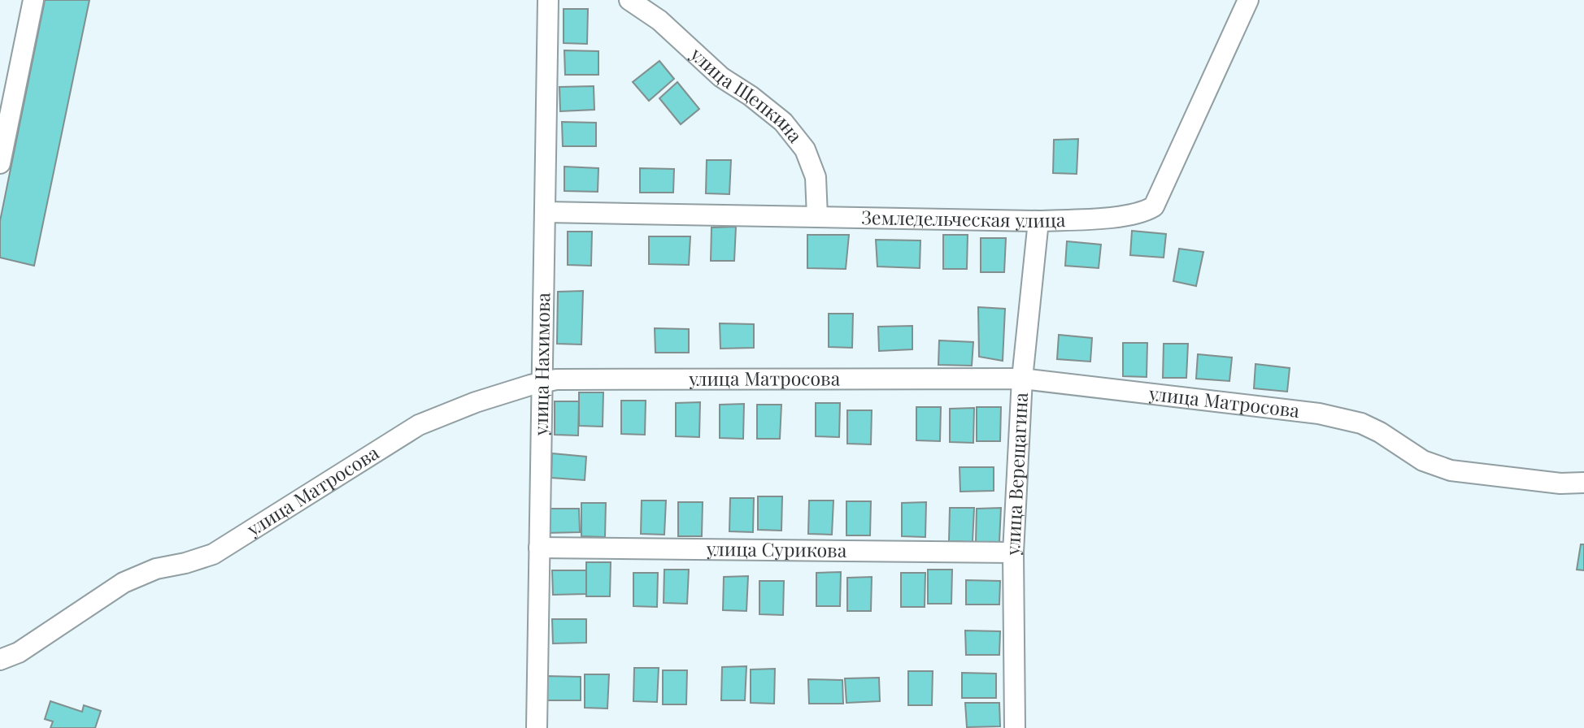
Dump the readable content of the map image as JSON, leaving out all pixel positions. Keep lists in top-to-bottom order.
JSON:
{
  "streets": {
    "street": [
      "улица Щепкина",
      "Земледельческая улица",
      "улица Нахимова",
      "улица Матросова",
      "улица Верещагина",
      "улица Сурикова"
    ]
  },
  "crossings": [
    ["улица Щепкина", "Земледельческая улица"],
    ["Земледельческая улица", "улица Нахимова"],
    ["Земледельческая улица", "улица Верещагина"],
    ["улица Нахимова", "улица Матросова"],
    ["улица Нахимова", "улица Сурикова"],
    ["улица Матросова", "улица Верещагина"],
    ["улица Верещагина", "улица Сурикова"]
  ]
}
